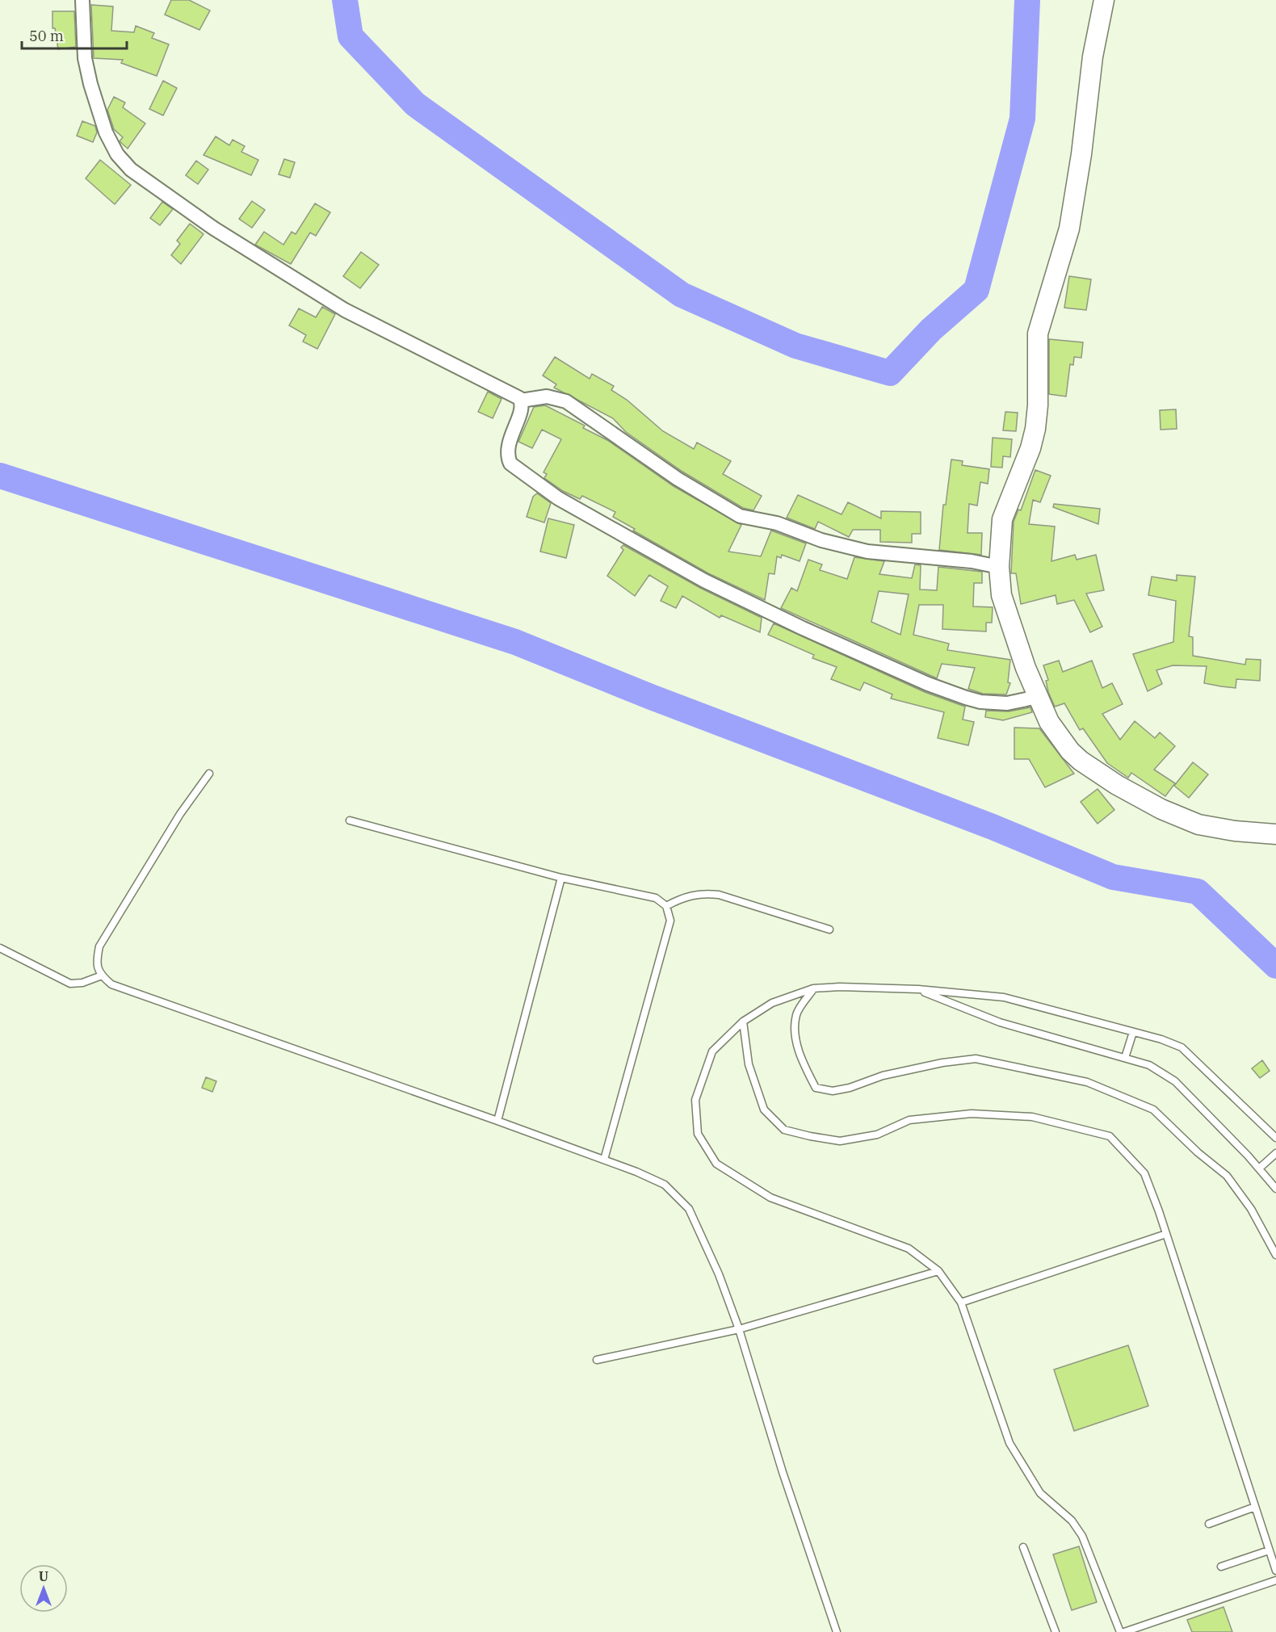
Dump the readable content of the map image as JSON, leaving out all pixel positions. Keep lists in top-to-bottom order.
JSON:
{
  "scale_bar": "50 m",
  "north": "top"
}
